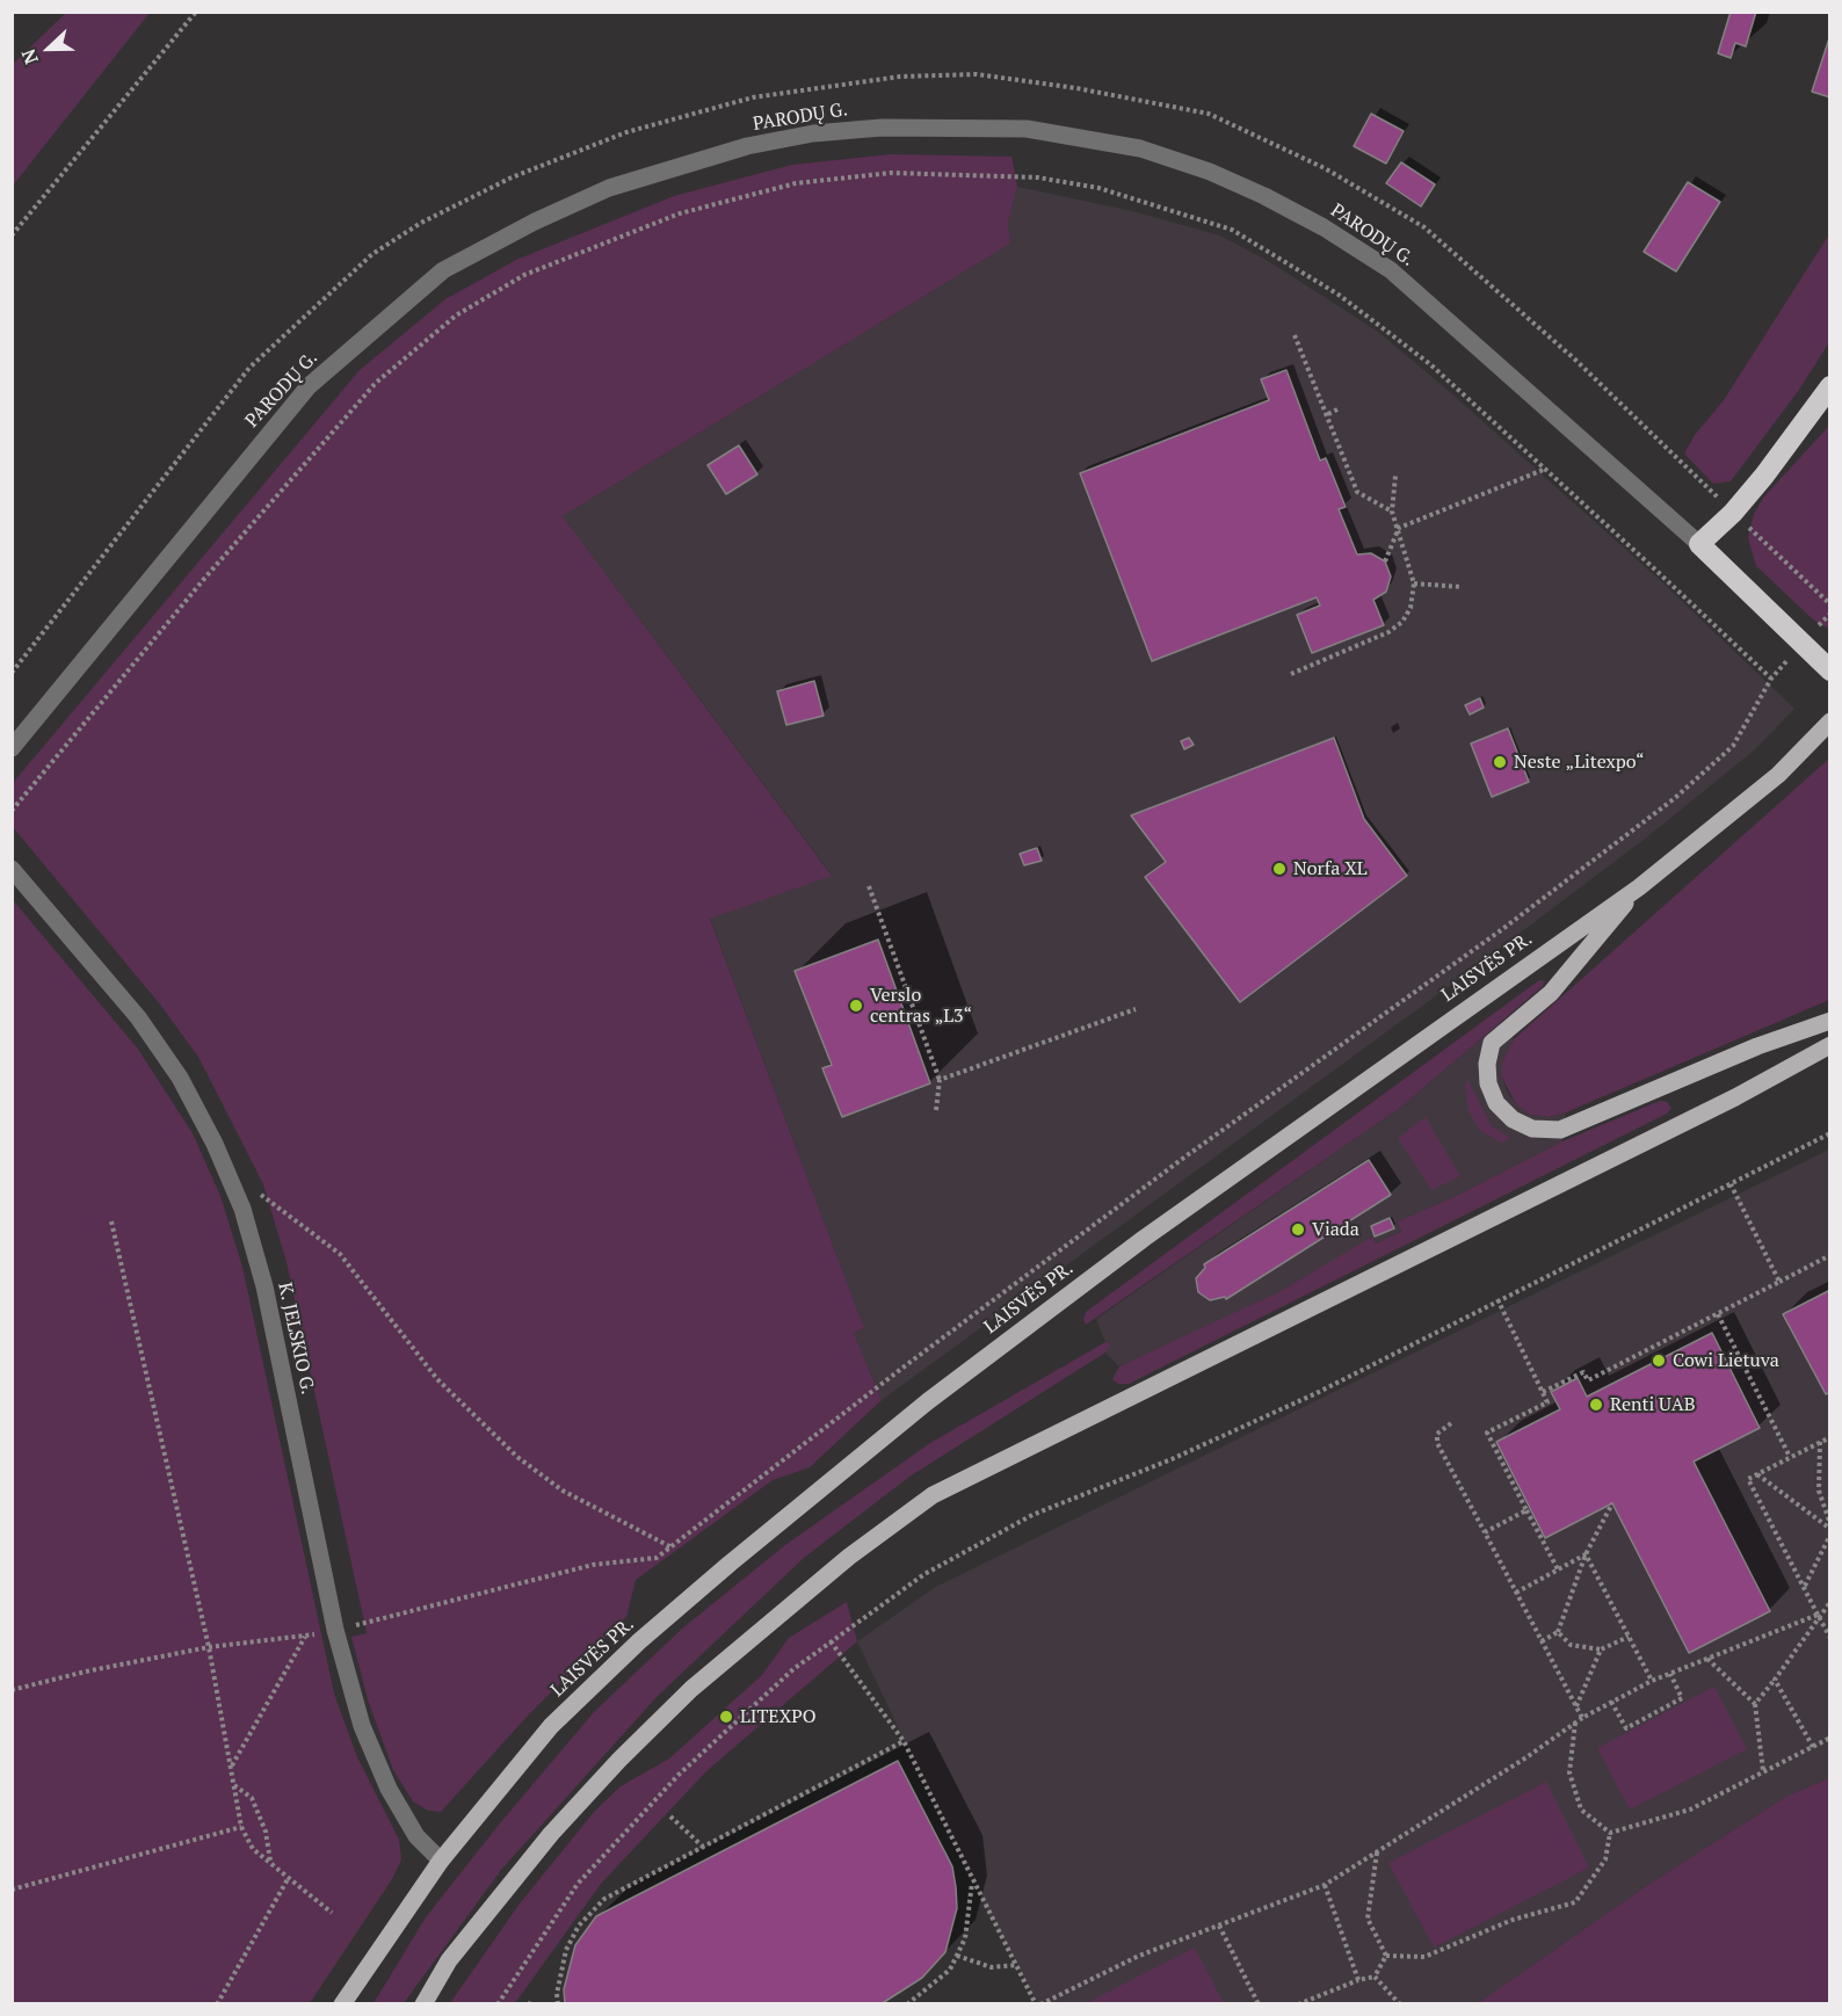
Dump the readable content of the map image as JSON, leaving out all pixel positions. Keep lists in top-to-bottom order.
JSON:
{
  "streets": {
    "main road": ["LAISVĖS PR."],
    "street": ["PARODŲ G.", "K. JELSKIO G."]
  },
  "crossings": [
    ["LAISVĖS PR.", "K. JELSKIO G."]
  ],
  "places": [
    "Neste „Litexpo“",
    "Norfa XL",
    "Verslo centras „L3“",
    "Viada",
    "Cowi Lietuva",
    "Renti UAB",
    "LITEXPO"
  ],
  "north": "left"
}
